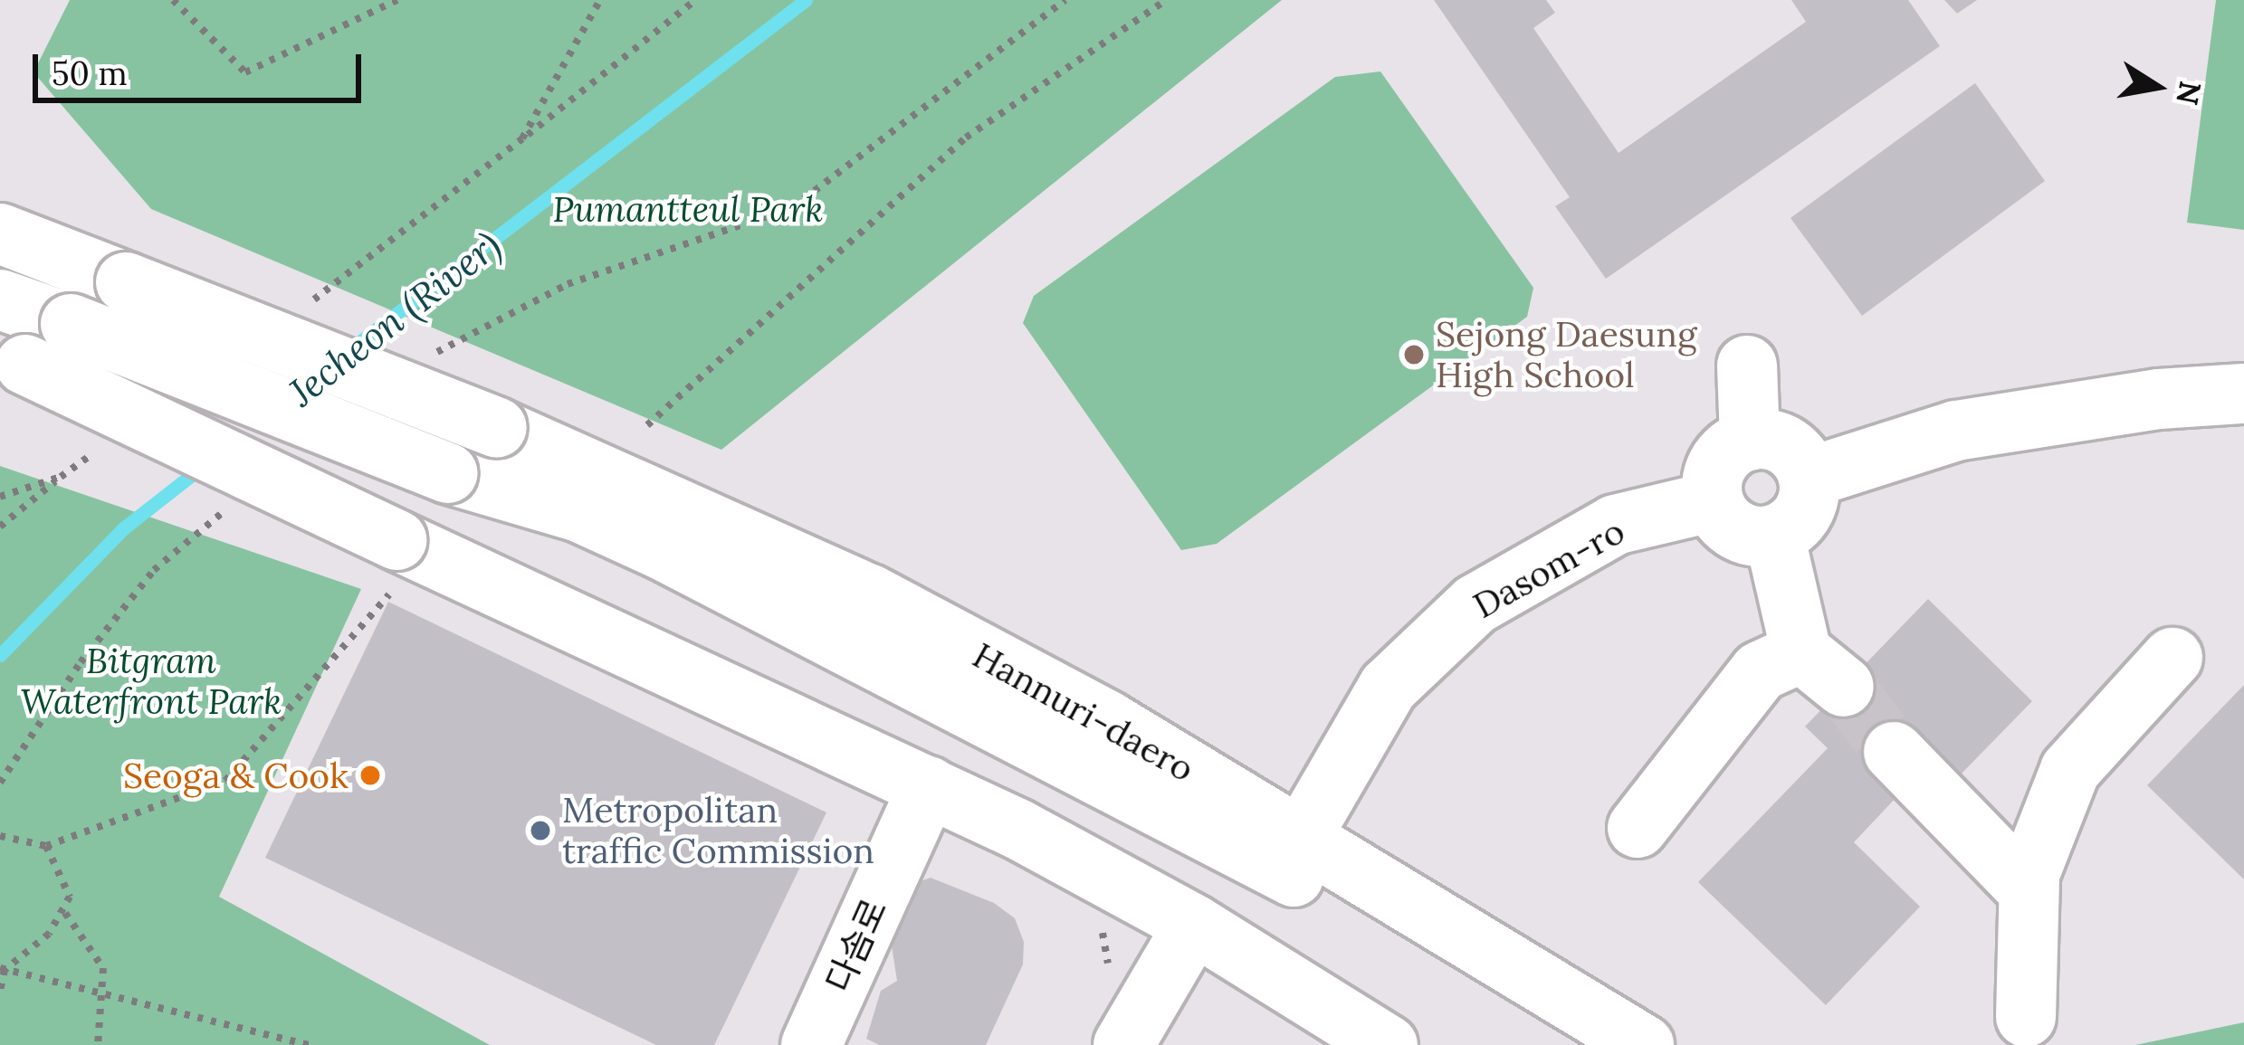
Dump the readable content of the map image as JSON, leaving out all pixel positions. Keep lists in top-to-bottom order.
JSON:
{
  "streets": {
    "street": ["Dasom-ro", "Hannuri-daero", "다솜로"]
  },
  "crossings": [
    ["Dasom-ro", "Hannuri-daero"]
  ],
  "water": ["Jecheon (River)"],
  "parks": ["Pumantteul Park", "Bitgram Waterfront Park"],
  "places": ["Sejong Daesung High School", "Seoga & Cook", "Metropolitan traffic Commission"],
  "scale_bar": "50 m",
  "north": "right"
}
